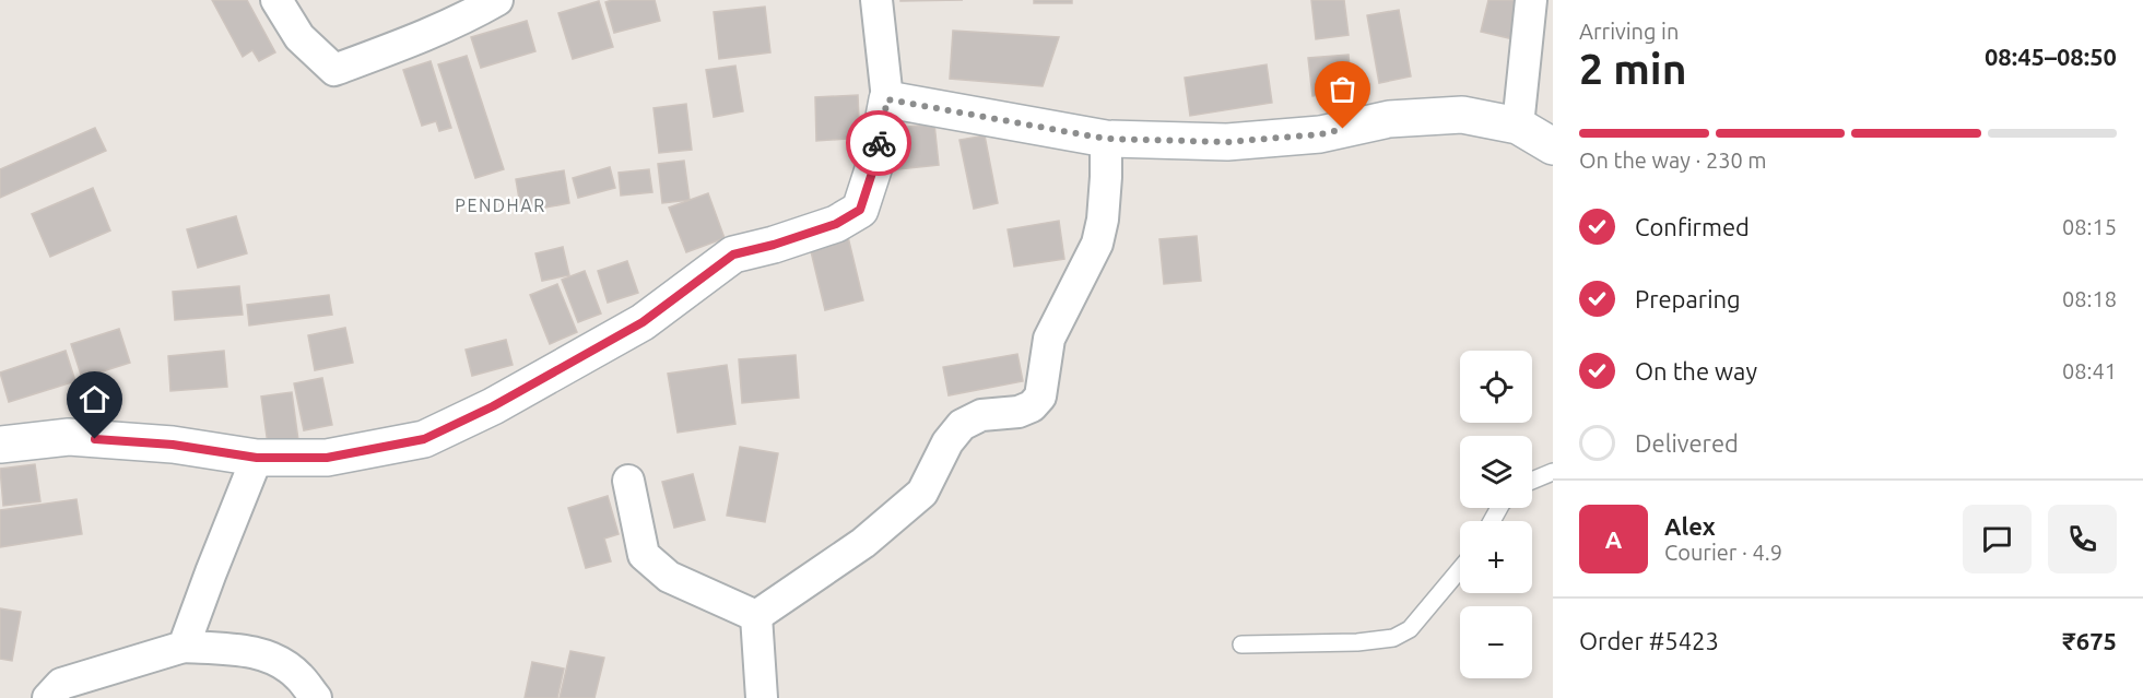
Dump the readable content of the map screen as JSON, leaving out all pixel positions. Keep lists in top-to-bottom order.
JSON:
{
  "districts": ["PENDHAR"],
  "page": {
    "heading": ["2 min", "Arriving in", "08:45–08:50"],
    "panel": [
      "Alex",
      "Courier · 4.9",
      "Order #5423",
      "₹675"
    ],
    "bar": "On the way · 230 m",
    "list": [
      ["Confirmed", "08:15"],
      ["Preparing", "08:18"],
      ["On the way", "08:41"],
      "Delivered"
    ],
    "map_buttons": ["+", "−"],
    "round": "A"
  }
}
